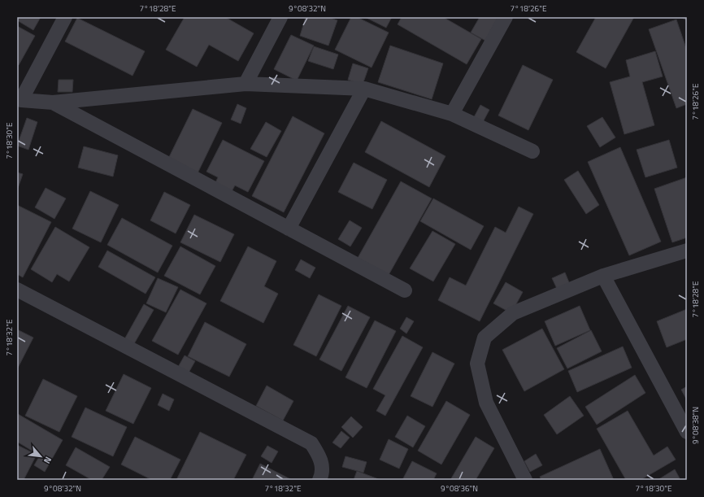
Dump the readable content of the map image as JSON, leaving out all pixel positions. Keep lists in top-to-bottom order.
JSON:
{
  "north": "bottom right",
  "coordinates": [
    "7°18'28\"E",
    "9°08'32\"N",
    "7°18'26\"E",
    "7°18'30\"E",
    "7°18'32\"E",
    "9°08'38\"N",
    "9°08'36\"N"
  ]
}
